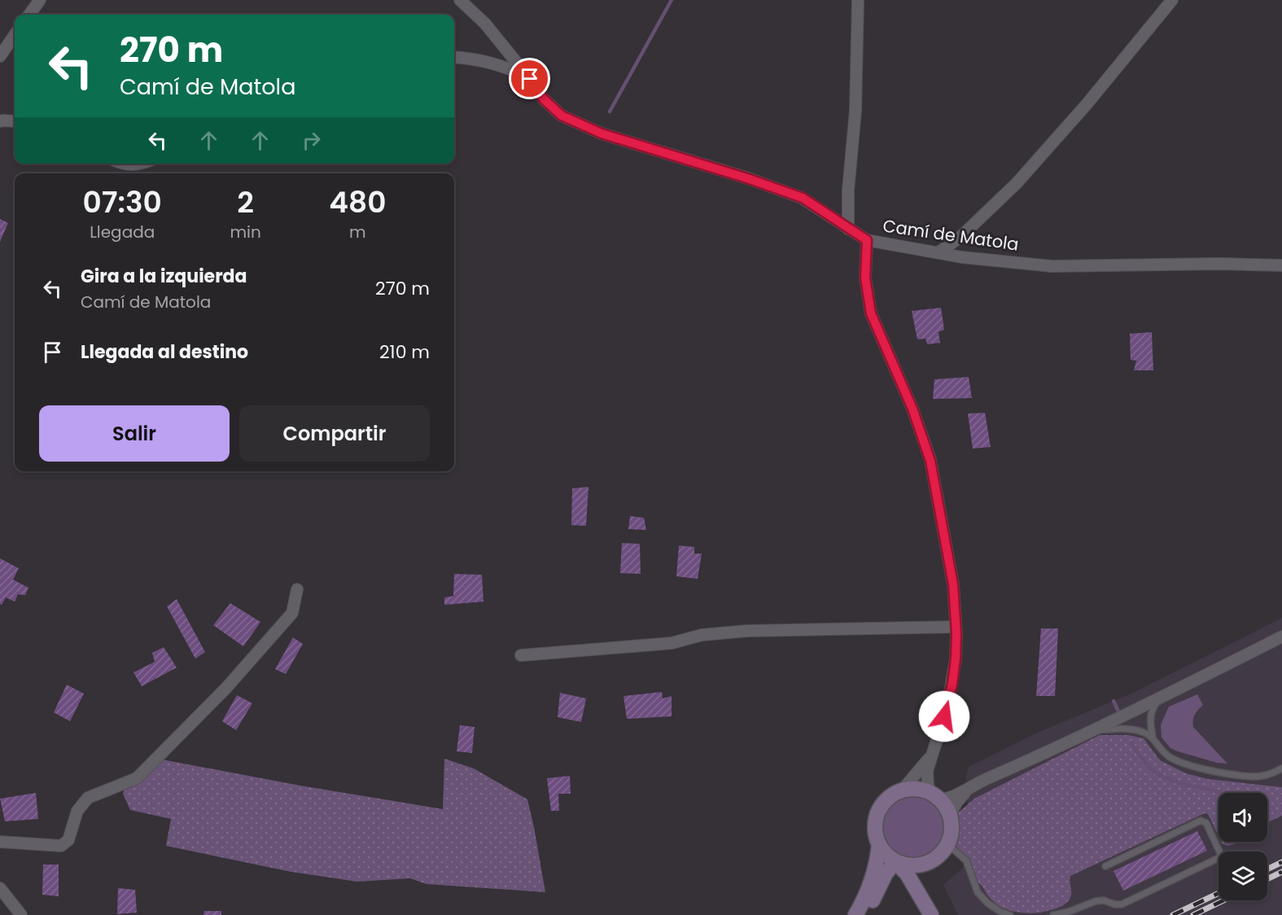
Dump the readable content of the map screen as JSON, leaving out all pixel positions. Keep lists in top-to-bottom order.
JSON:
{
  "streets": {
    "street": ["Camí de Matola"]
  },
  "page": {
    "turn": ["270 m", "Camí de Matola"],
    "eta": [
      "07:30",
      "Llegada",
      "2",
      "min",
      "480",
      "m"
    ],
    "list": [
      {
        "name": "Gira a la izquierda",
        "note": "Camí de Matola",
        "value": "270 m"
      },
      {
        "name": "Llegada al destino",
        "value": "210 m"
      }
    ],
    "buttons": ["Salir", "Compartir"]
  }
}
